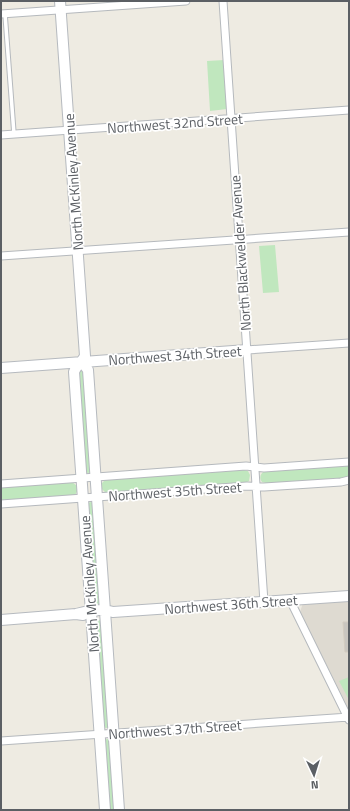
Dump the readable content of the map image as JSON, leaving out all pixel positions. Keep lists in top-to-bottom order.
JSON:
{
  "streets": {
    "street": [
      "Northwest 32nd Street",
      "North McKinley Avenue",
      "North Blackwelder Avenue",
      "Northwest 34th Street",
      "Northwest 35th Street",
      "Northwest 36th Street",
      "Northwest 37th Street"
    ]
  },
  "crossings": [
    ["Northwest 32nd Street", "North McKinley Avenue"],
    ["Northwest 32nd Street", "North Blackwelder Avenue"],
    ["North McKinley Avenue", "Northwest 34th Street"],
    ["North McKinley Avenue", "Northwest 35th Street"],
    ["North McKinley Avenue", "Northwest 36th Street"],
    ["North McKinley Avenue", "Northwest 37th Street"],
    ["North Blackwelder Avenue", "Northwest 34th Street"],
    ["North Blackwelder Avenue", "Northwest 35th Street"],
    ["North Blackwelder Avenue", "Northwest 36th Street"]
  ],
  "north": "bottom"
}
